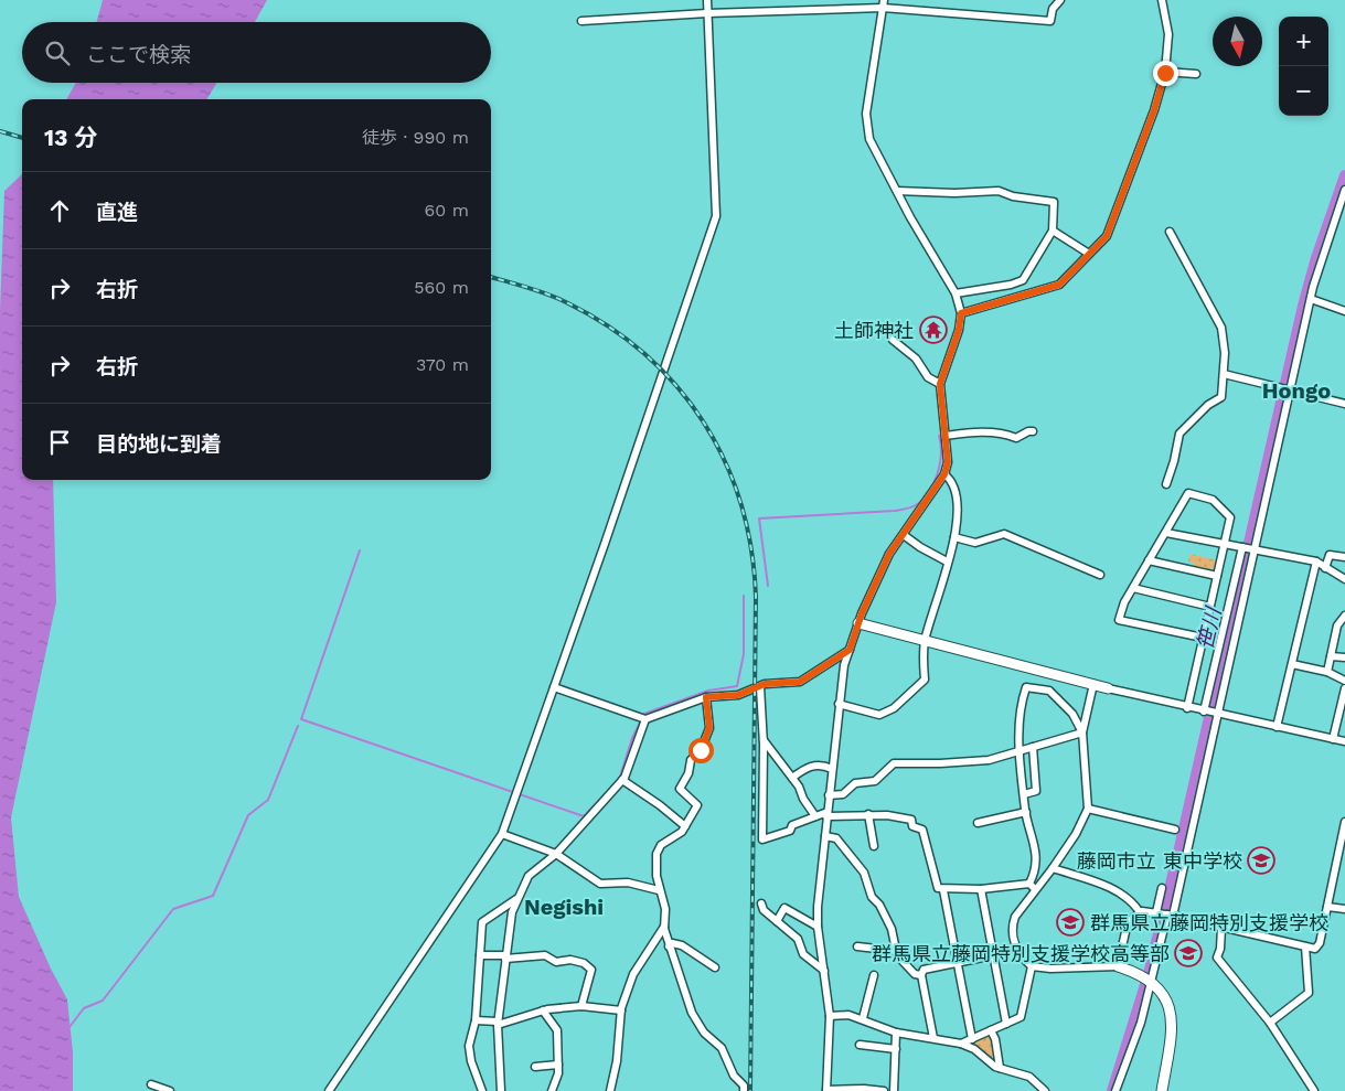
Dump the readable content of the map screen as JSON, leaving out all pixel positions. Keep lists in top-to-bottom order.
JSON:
{
  "districts": ["Hongo", "Negishi"],
  "water": ["笹川"],
  "places": {
    "temple": ["土師神社"],
    "school or university": ["藤岡市立 東中学校", "群馬県立藤岡特別支援学校", "群馬県立藤岡特別支援学校高等部"]
  },
  "north": "bottom",
  "page": {
    "map_buttons": ["+", "−"],
    "search": "ここで検索",
    "heading": ["13 分", "徒歩 · 990 m"],
    "list": [
      ["直進", "60 m"],
      ["右折", "560 m"],
      ["右折", "370 m"],
      "目的地に到着"
    ]
  }
}
